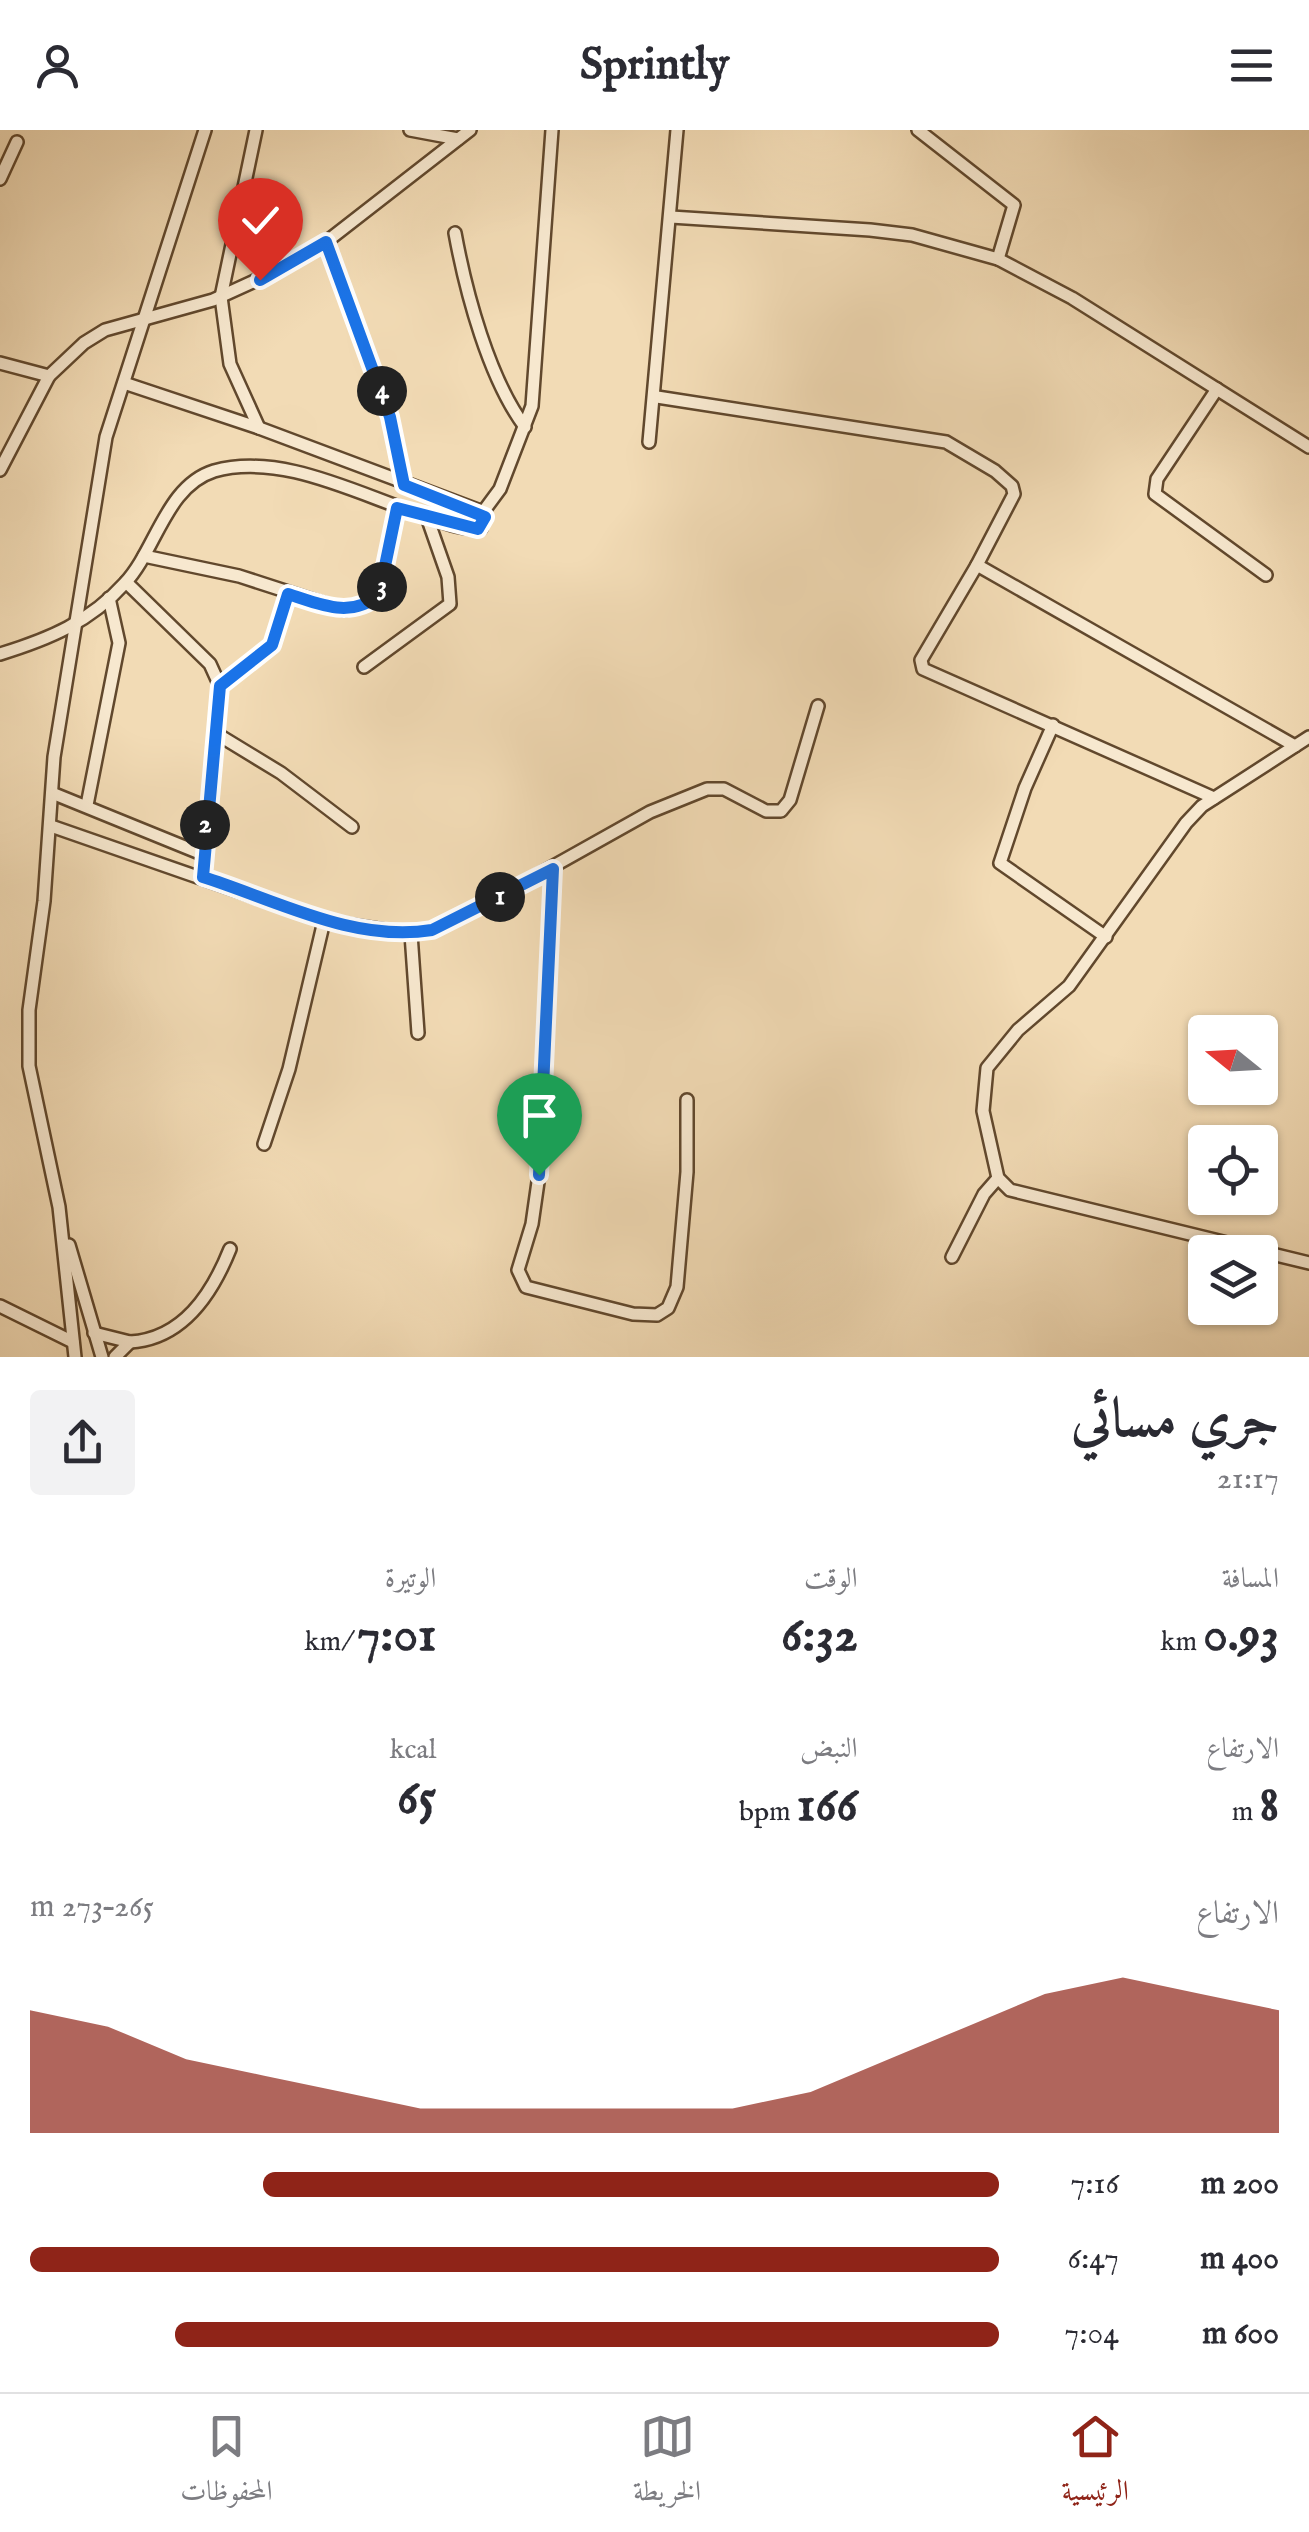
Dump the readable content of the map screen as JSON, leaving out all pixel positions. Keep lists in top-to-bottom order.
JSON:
{
  "north": "left",
  "page": {
    "header": "Sprintly",
    "pins": [
      "4",
      "3",
      "2",
      "1"
    ],
    "heading": ["جري مسائي", "21:17"],
    "stats": [
      ["المسافة", "0.93 km"],
      ["الوقت", "6:32"],
      ["الوتيرة", "7:01 /km"],
      ["الارتفاع", "8 m"],
      ["النبض", "166 bpm"],
      ["kcal", "65"]
    ],
    "chart": ["الارتفاع", "265–273 m"],
    "list": [
      {
        "name": "200 m",
        "note": "7:16"
      },
      {
        "name": "400 m",
        "note": "6:47"
      },
      {
        "name": "600 m",
        "note": "7:04"
      }
    ],
    "tabs": ["الرئيسية", "الخريطة", "المحفوظات"]
  }
}
